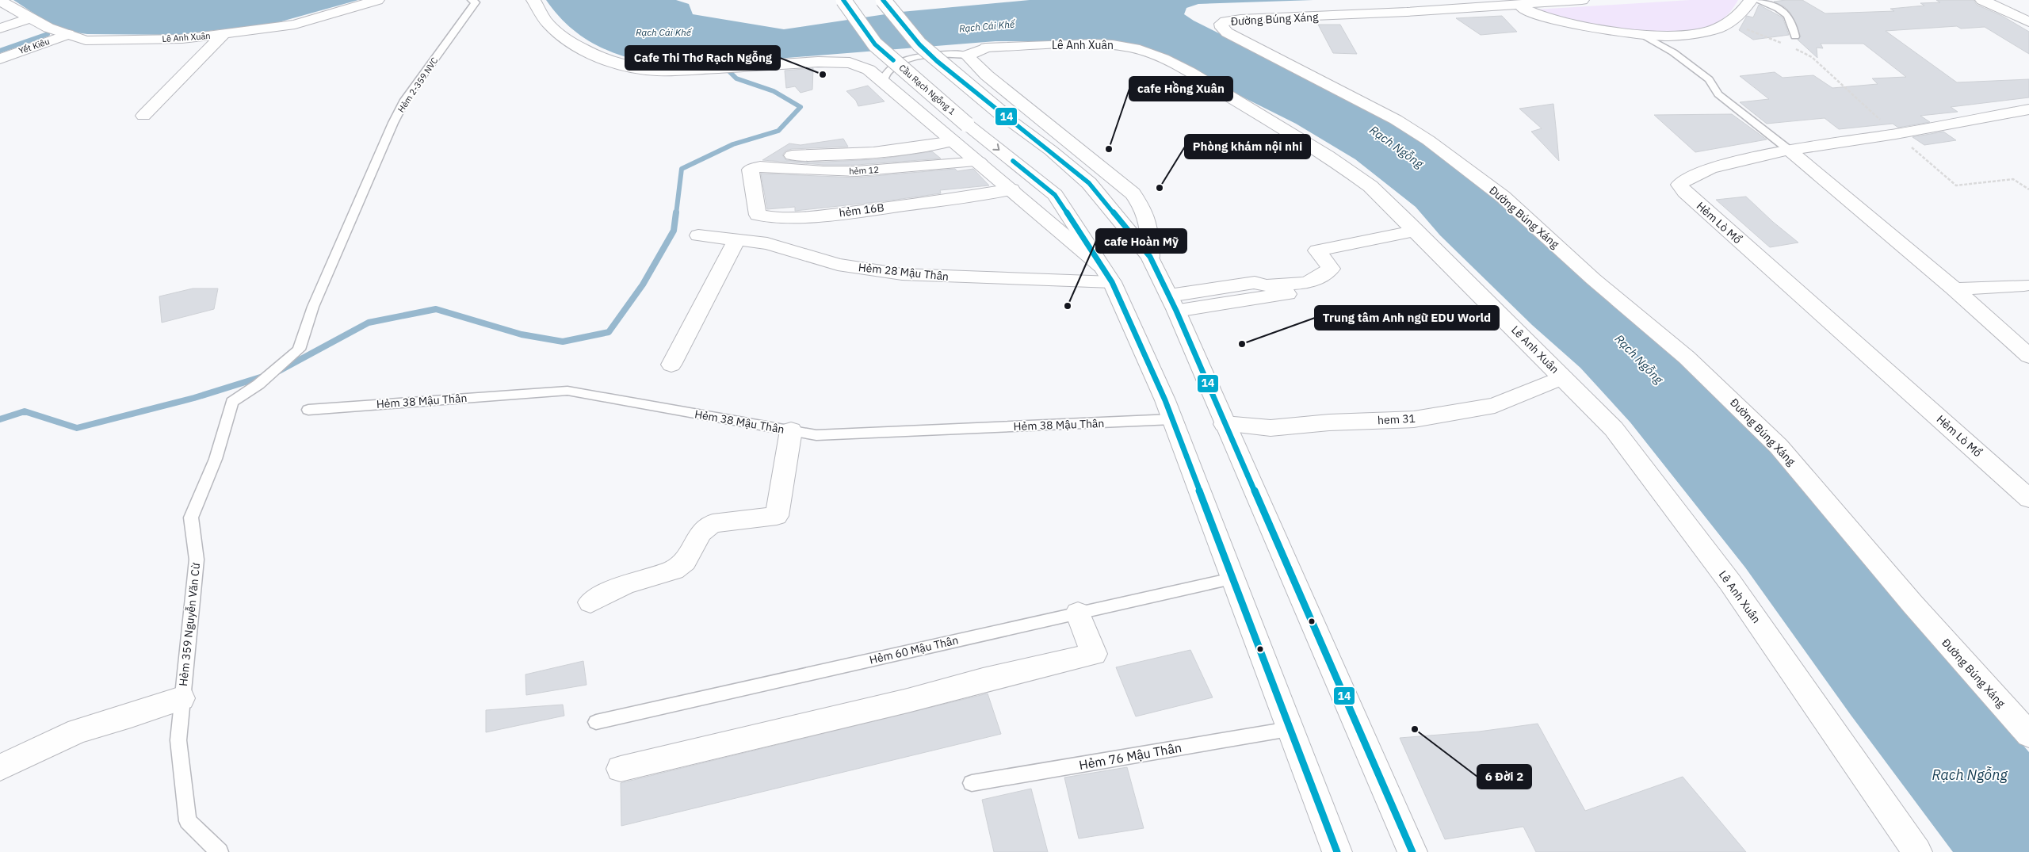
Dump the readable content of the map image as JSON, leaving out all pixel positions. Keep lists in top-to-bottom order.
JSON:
{
  "streets": {
    "street": [
      "Đường Búng Xáng",
      "Lê Anh Xuân",
      "Yết Kiêu",
      "Cầu Rạch Ngỗng 1",
      "hẻm 12",
      "hẻm 16B",
      "Hẻm Lò Mổ",
      "Hẻm 28 Mậu Thân",
      "hem 31"
    ],
    "lane": [
      "Hẻm 2-359 NVC",
      "Hẻm 38 Mậu Thân",
      "Hẻm 359 Nguyễn Văn Cừ",
      "Hẻm 60 Mậu Thân",
      "Hẻm 76 Mậu Thân"
    ]
  },
  "crossings": [
    ["Lê Anh Xuân", "Yết Kiêu"],
    ["Lê Anh Xuân", "hem 31"],
    ["hẻm 12", "hẻm 16B"]
  ],
  "water": ["Rạch Cái Khế", "Rạch Ngỗng"],
  "places": [
    "Cafe Thi Thơ Rạch Ngỗng",
    "cafe Hồng Xuân",
    "Phòng khám nội nhi",
    "cafe Hoàn Mỹ",
    "Trung tâm Anh ngữ EDU World",
    "6 Đời 2"
  ],
  "lines": ["transit line 14"]
}
